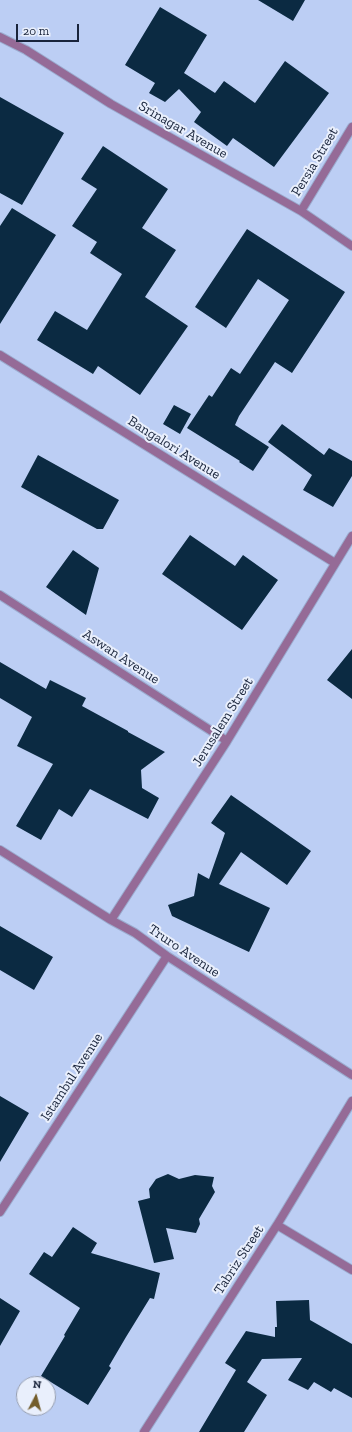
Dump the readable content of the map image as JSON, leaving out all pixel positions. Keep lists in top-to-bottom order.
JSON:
{
  "streets": {
    "street": [
      "Srinagar Avenue",
      "Persia Street",
      "Bangalori Avenue",
      "Aswan Avenue",
      "Jerusalem Street",
      "Truro Avenue",
      "Istambul Avenue",
      "Tabriz Street"
    ]
  },
  "crossings": [
    ["Srinagar Avenue", "Persia Street"],
    ["Bangalori Avenue", "Jerusalem Street"],
    ["Aswan Avenue", "Jerusalem Street"],
    ["Jerusalem Street", "Truro Avenue"],
    ["Truro Avenue", "Istambul Avenue"]
  ],
  "scale_bar": "20 m",
  "north": "top"
}
